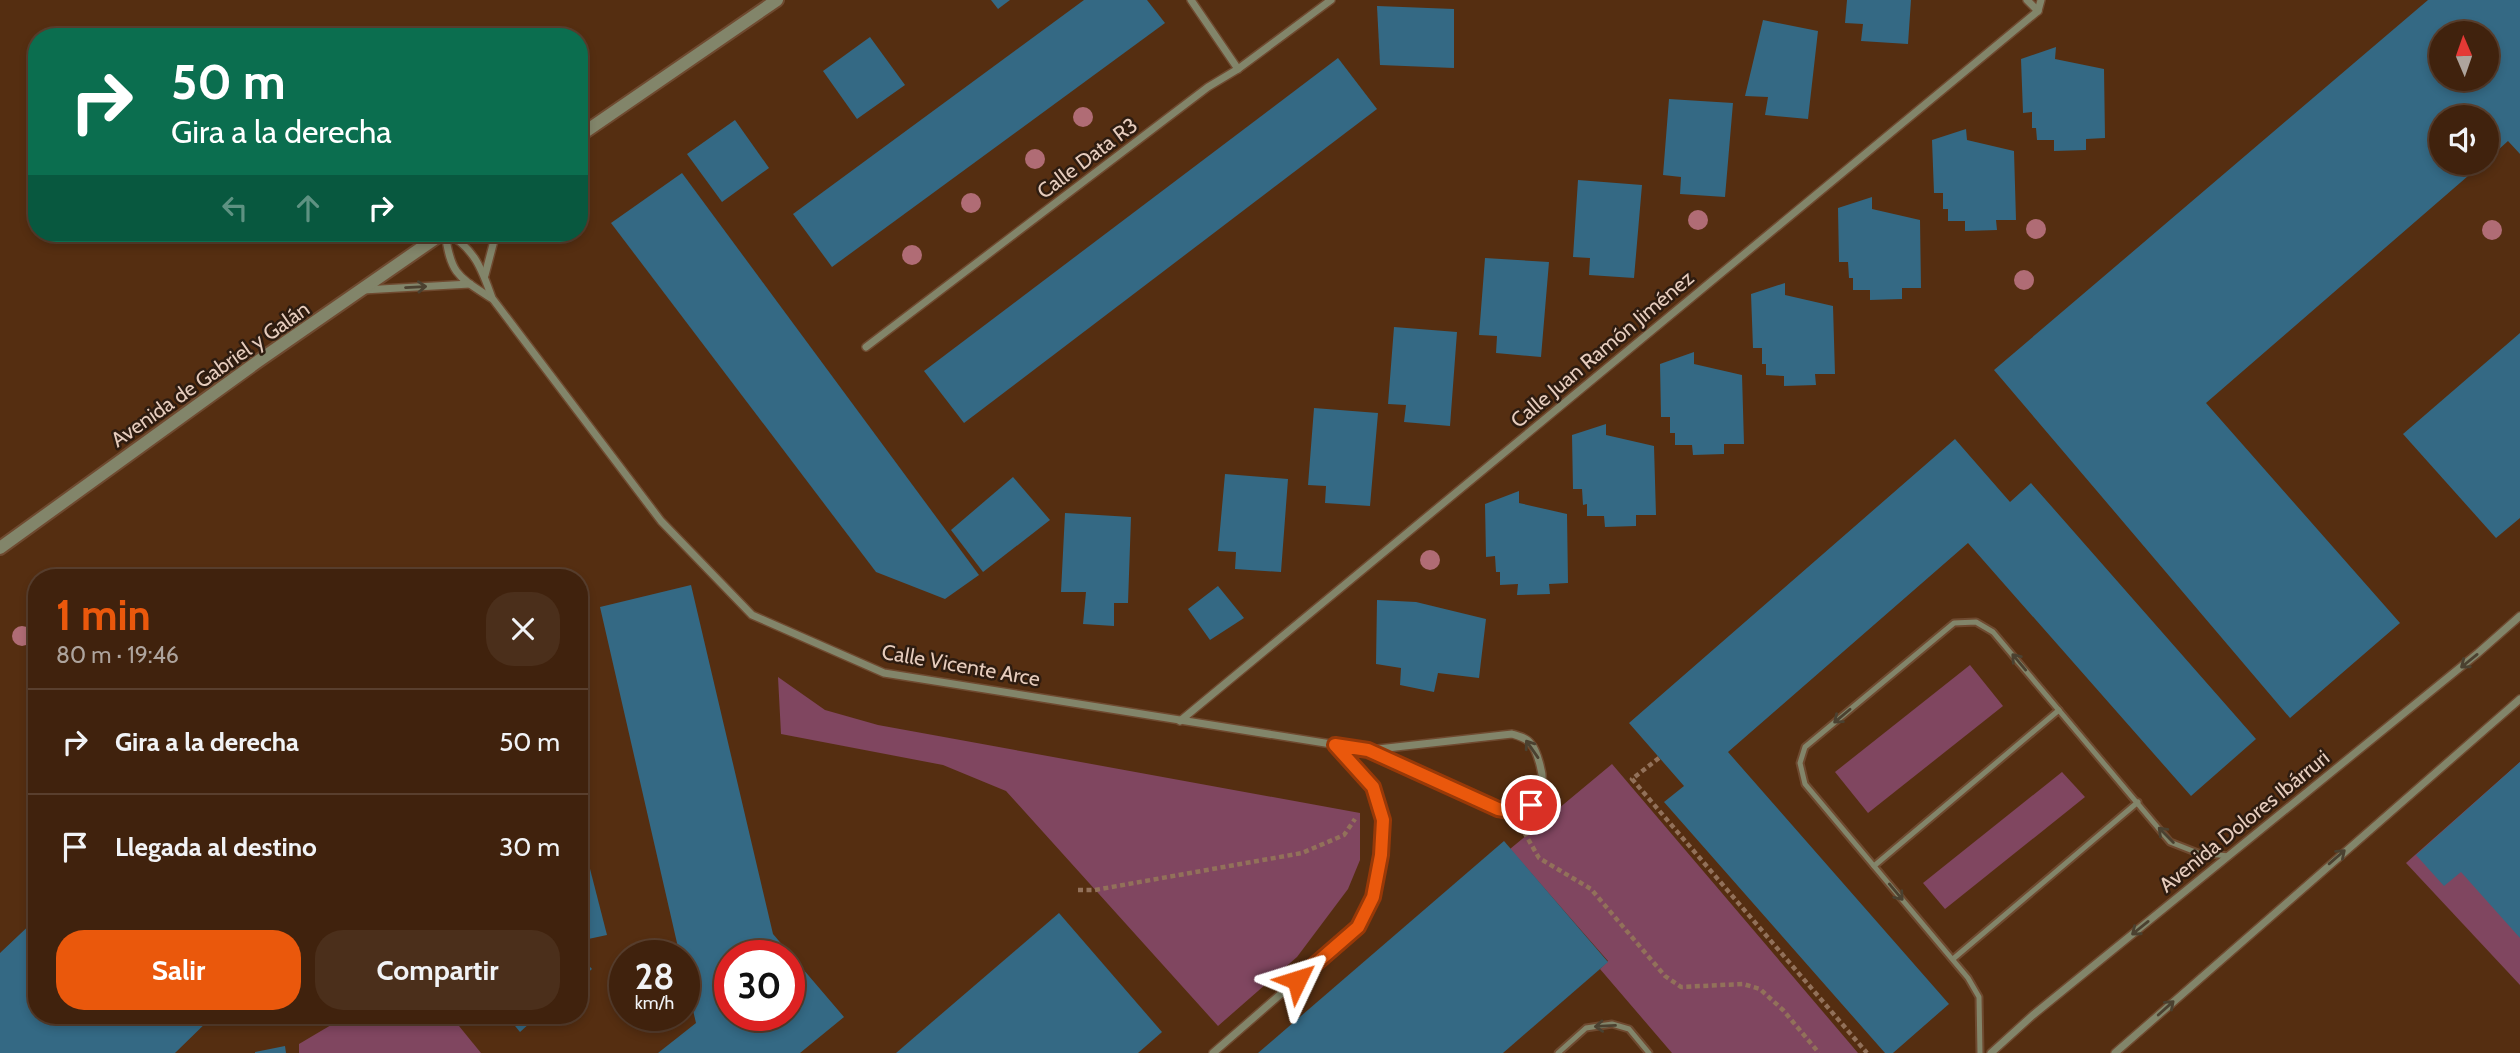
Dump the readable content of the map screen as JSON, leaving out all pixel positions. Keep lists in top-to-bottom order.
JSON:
{
  "streets": {
    "street": [
      "Calle Data R3",
      "Calle Juan Ramón Jiménez",
      "Avenida de Gabriel y Galán",
      "Calle Vicente Arce",
      "Avenida Dolores Ibárruri"
    ]
  },
  "crossings": [
    ["Calle Juan Ramón Jiménez", "Calle Vicente Arce"]
  ],
  "one_way": ["Avenida Dolores Ibárruri"],
  "north": "top",
  "page": {
    "turn": ["50 m", "Gira a la derecha"],
    "heading": ["1 min", "80 m · 19:46"],
    "list": [
      {
        "name": "Gira a la derecha",
        "value": "50 m"
      },
      {
        "name": "Llegada al destino",
        "value": "30 m"
      }
    ],
    "buttons": ["Salir", "Compartir"],
    "speed": "28 km/h",
    "limit": "30"
  }
}
